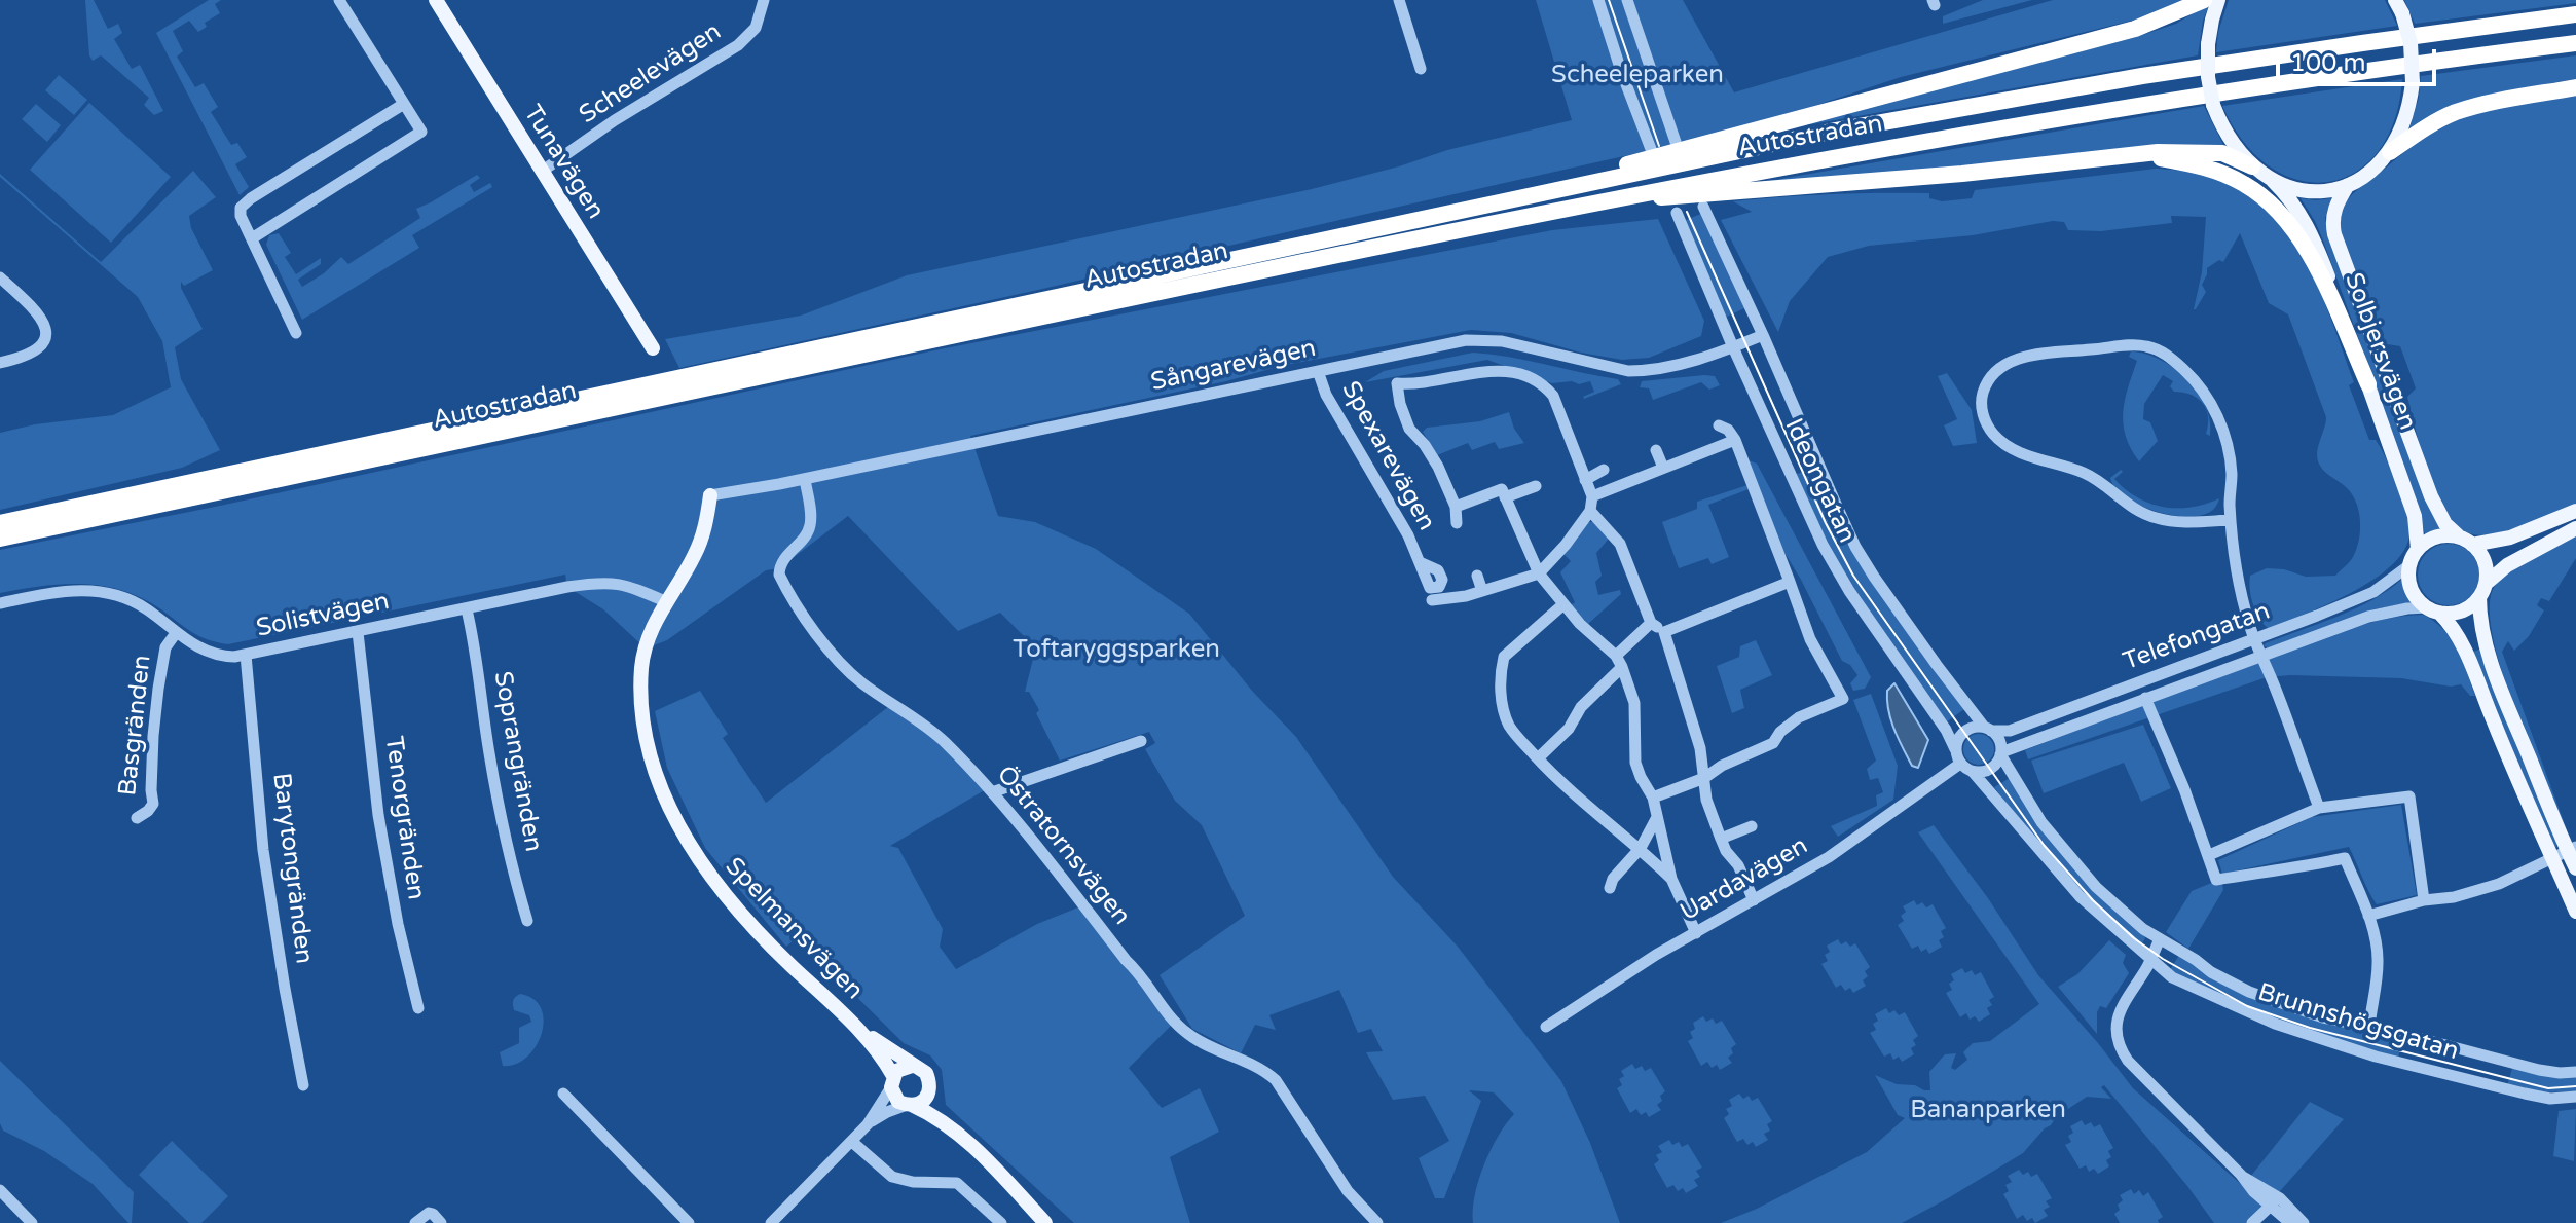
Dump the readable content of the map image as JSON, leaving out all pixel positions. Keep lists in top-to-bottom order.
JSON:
{
  "streets": {
    "highway": ["Autostradan"],
    "main road": ["Tunavägen", "Solbjersvägen", "Spelmansvägen"],
    "street": [
      "Scheelevägen",
      "Sångarevägen",
      "Spexarevägen",
      "Ideongatan",
      "Solistvägen",
      "Telefongatan",
      "Basgränden",
      "Soprangränden",
      "Tenorgränden",
      "Östratornsvägen",
      "Barytongränden",
      "Uardavägen",
      "Brunnshögsgatan"
    ]
  },
  "crossings": [
    ["Scheelevägen", "Tunavägen"],
    ["Solbjersvägen", "Telefongatan"],
    ["Sångarevägen", "Spexarevägen"],
    ["Sångarevägen", "Ideongatan"],
    ["Sångarevägen", "Östratornsvägen"],
    ["Sångarevägen", "Spelmansvägen"],
    ["Ideongatan", "Telefongatan"],
    ["Ideongatan", "Uardavägen"],
    ["Ideongatan", "Brunnshögsgatan"],
    ["Solistvägen", "Basgränden"],
    ["Solistvägen", "Soprangränden"],
    ["Solistvägen", "Tenorgränden"],
    ["Solistvägen", "Barytongränden"],
    ["Solistvägen", "Spelmansvägen"],
    ["Telefongatan", "Uardavägen"],
    ["Telefongatan", "Brunnshögsgatan"],
    ["Uardavägen", "Brunnshögsgatan"]
  ],
  "parks": ["Scheeleparken", "Toftaryggsparken", "Bananparken"],
  "scale_bar": "100 m"
}
